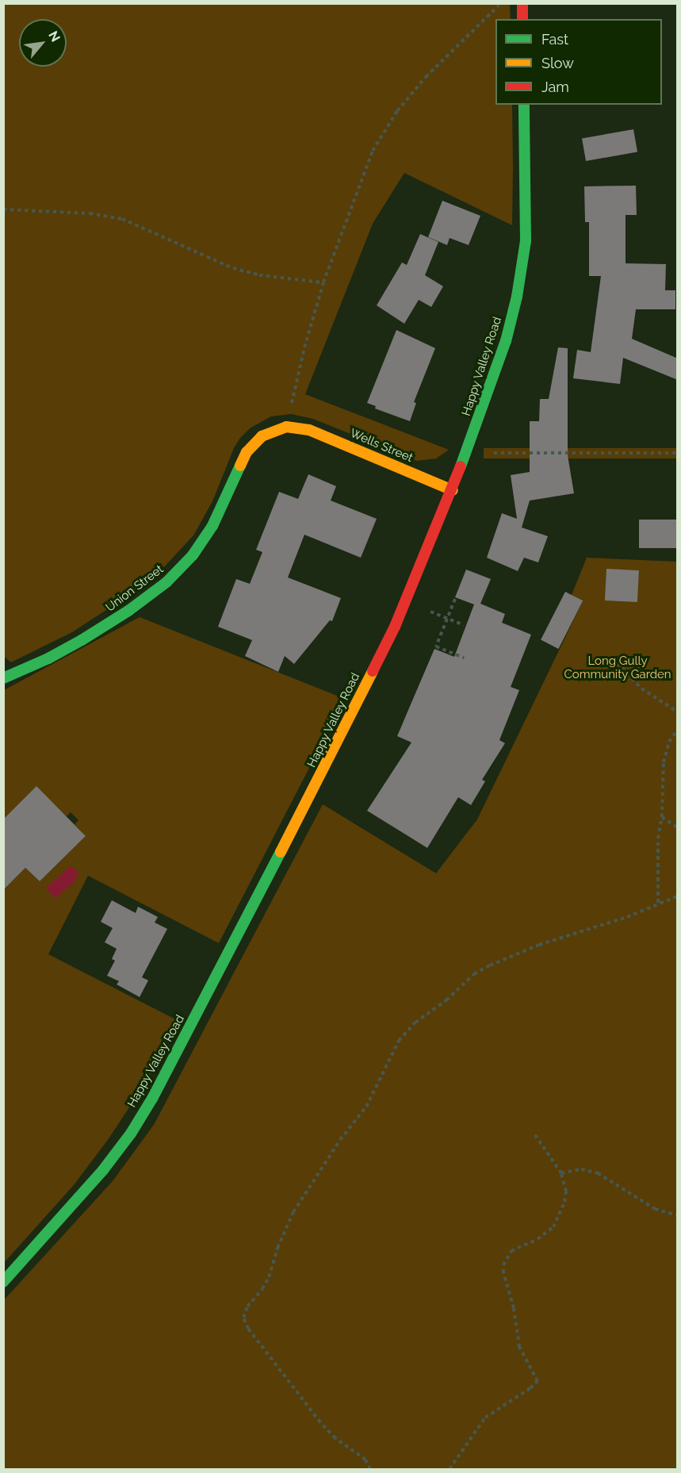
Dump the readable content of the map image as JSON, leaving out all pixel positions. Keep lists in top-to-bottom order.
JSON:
{
  "streets": {
    "street": ["Happy Valley Road", "Wells Street", "Union Street"]
  },
  "crossings": [
    ["Happy Valley Road", "Wells Street"],
    ["Wells Street", "Union Street"]
  ],
  "parks": ["Long Gully Community Garden"],
  "legend": ["Fast", "Slow", "Jam"],
  "north": "top right"
}
